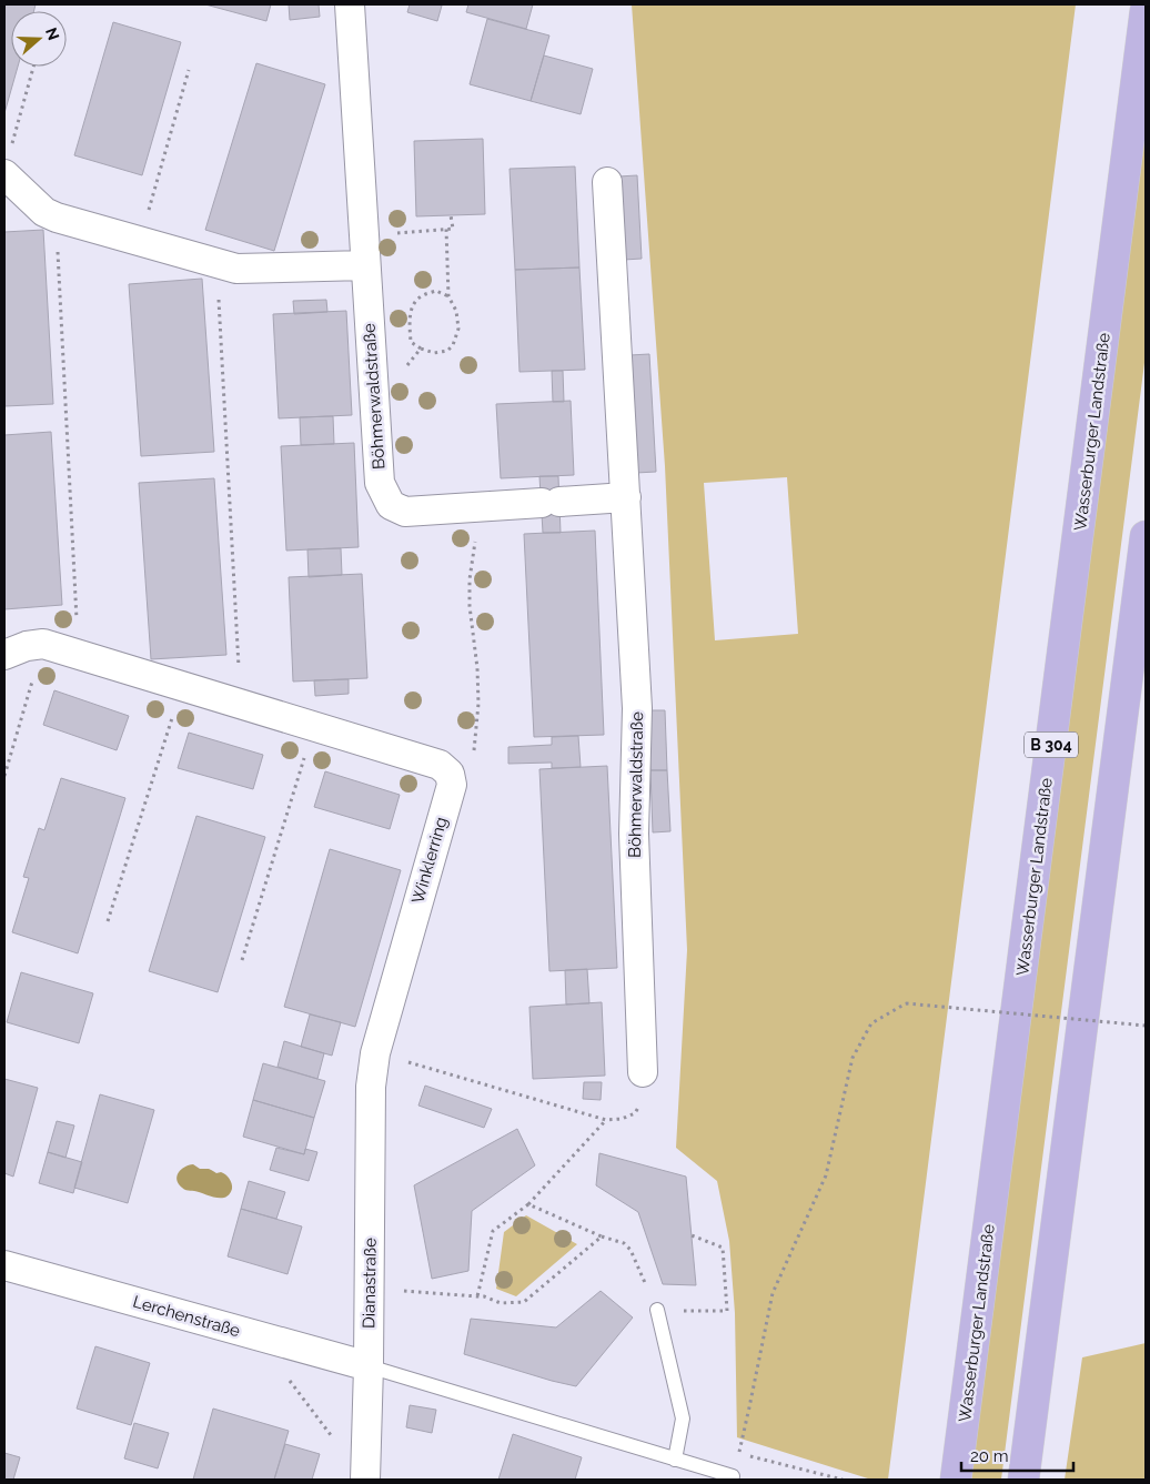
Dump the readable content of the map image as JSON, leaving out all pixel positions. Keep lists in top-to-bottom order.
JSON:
{
  "streets": {
    "main road": ["Wasserburger Landstraße", "B 304"],
    "street": [
      "Böhmerwaldstraße",
      "Winklerring",
      "Dianastraße",
      "Lerchenstraße"
    ]
  },
  "crossings": [
    ["Winklerring", "Dianastraße"],
    ["Dianastraße", "Lerchenstraße"]
  ],
  "scale_bar": "20 m",
  "north": "right"
}
